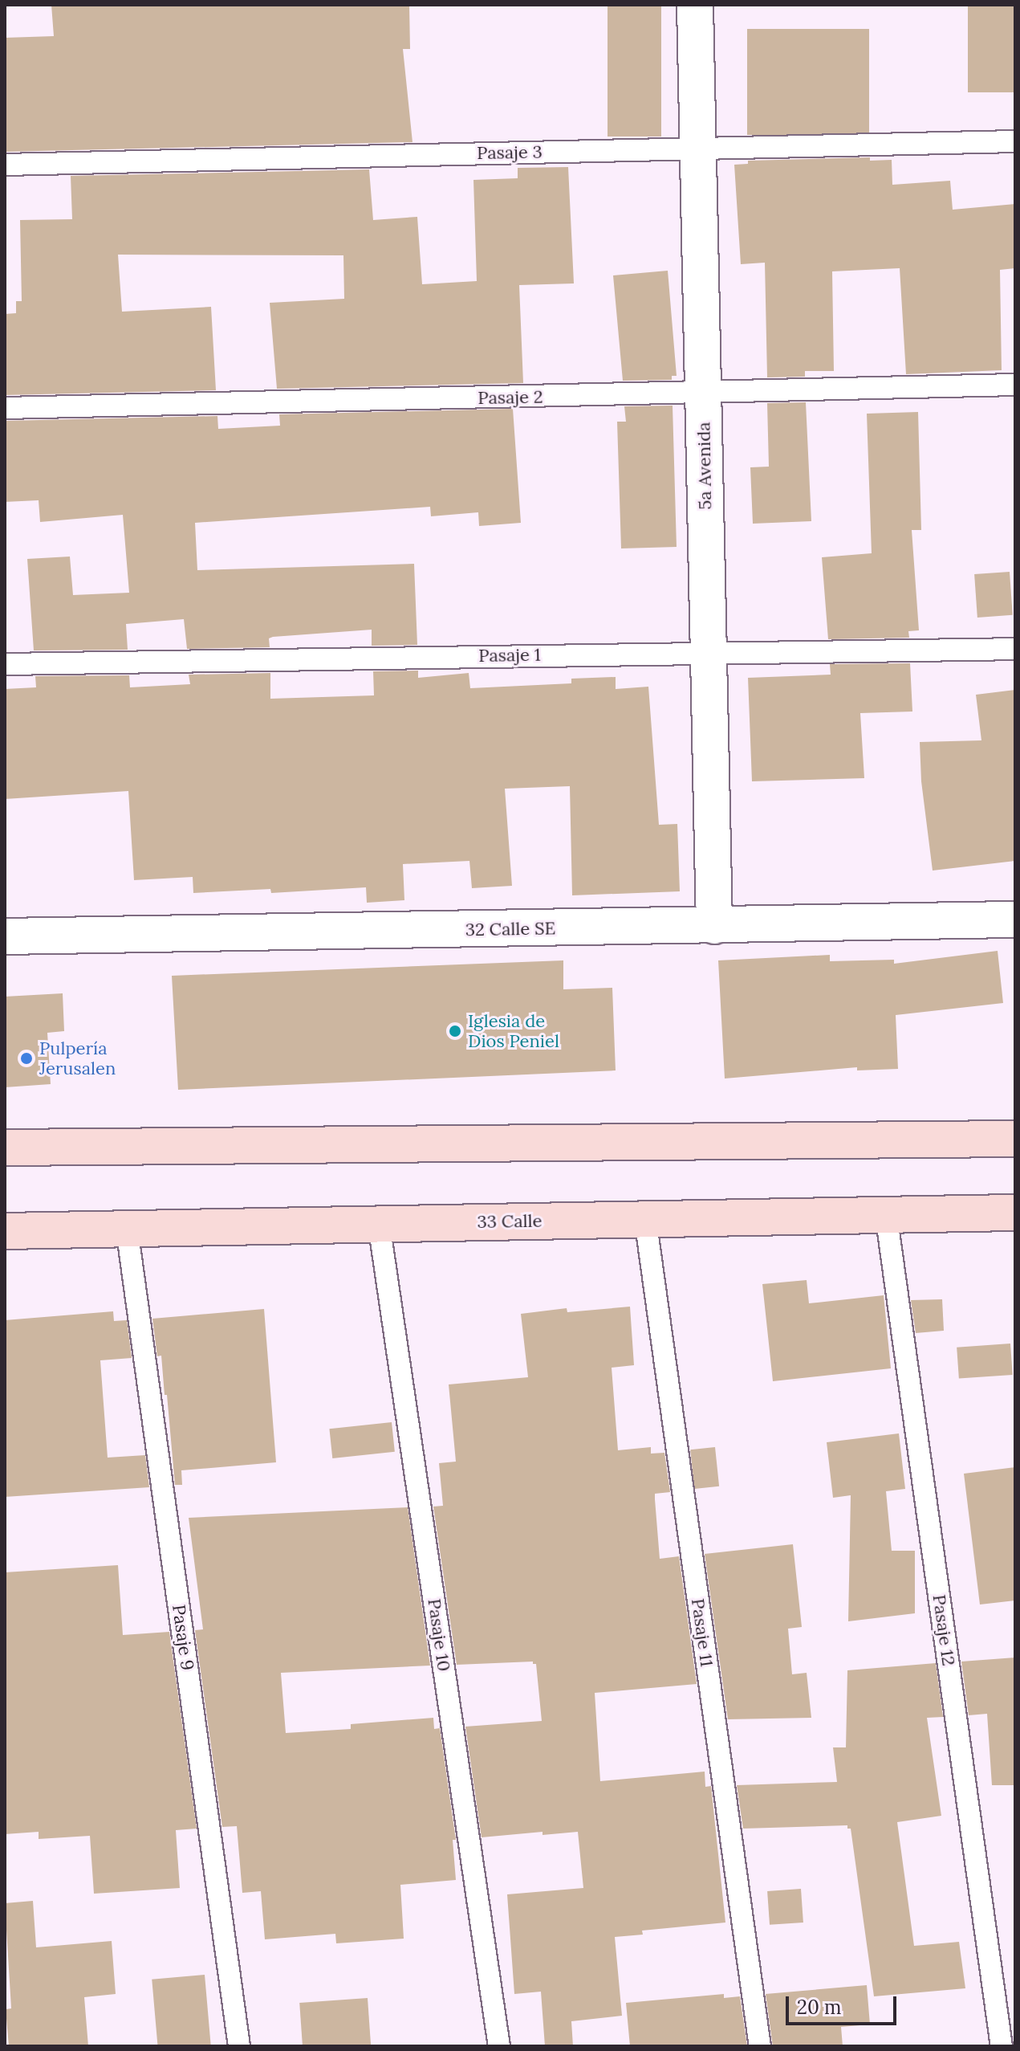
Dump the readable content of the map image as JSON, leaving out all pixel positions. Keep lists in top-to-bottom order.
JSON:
{
  "streets": {
    "main road": ["33 Calle"],
    "street": ["5a Avenida", "32 Calle SE"],
    "lane": [
      "Pasaje 3",
      "Pasaje 2",
      "Pasaje 1",
      "Pasaje 12",
      "Pasaje 11",
      "Pasaje 10",
      "Pasaje 9"
    ]
  },
  "crossings": [
    ["Pasaje 3", "5a Avenida"],
    ["Pasaje 2", "5a Avenida"],
    ["5a Avenida", "Pasaje 1"],
    ["5a Avenida", "32 Calle SE"],
    ["33 Calle", "Pasaje 12"],
    ["33 Calle", "Pasaje 11"],
    ["33 Calle", "Pasaje 10"],
    ["33 Calle", "Pasaje 9"]
  ],
  "places": ["Iglesia de Dios Peniel", "Pulpería Jerusalen"],
  "scale_bar": "20 m"
}
